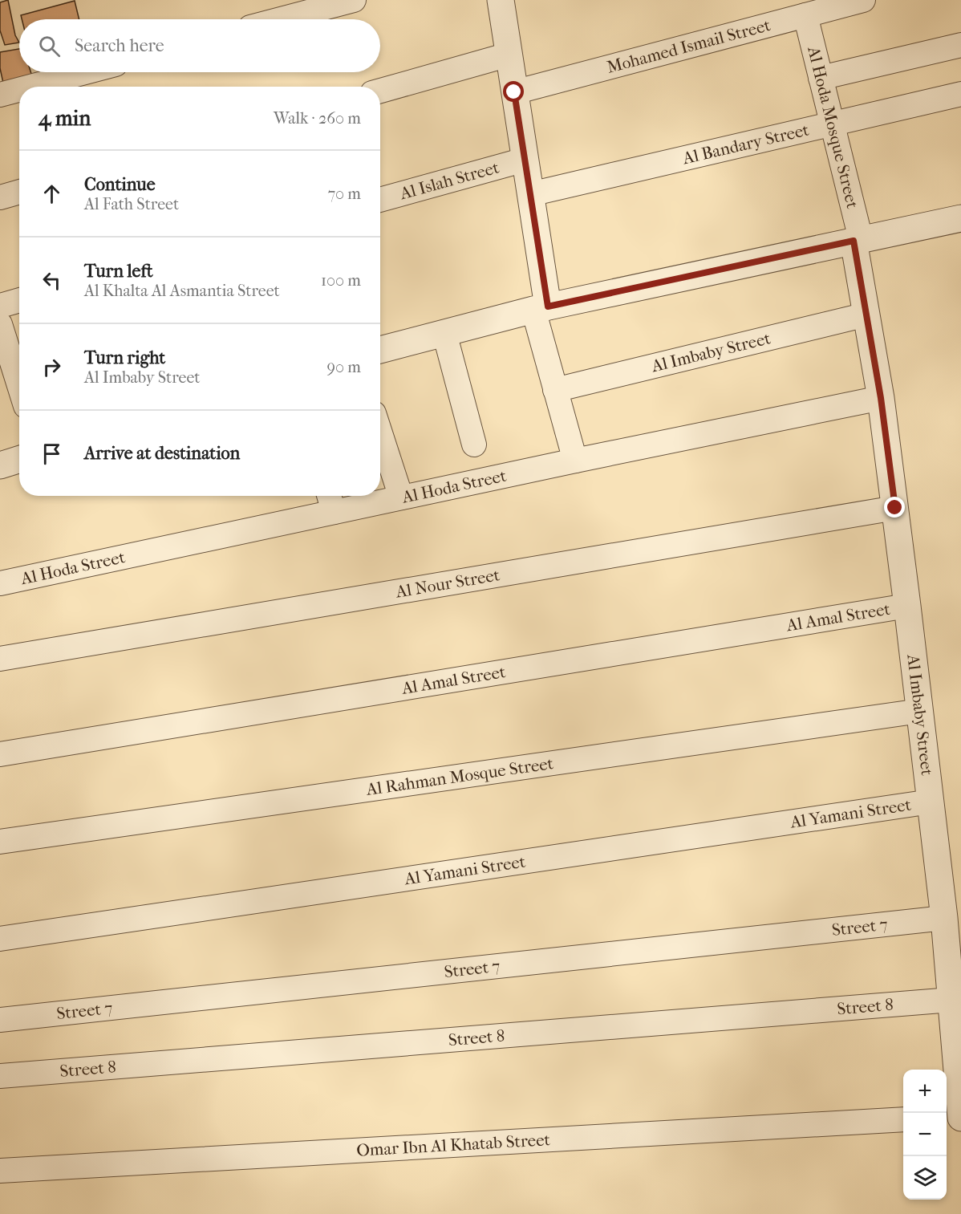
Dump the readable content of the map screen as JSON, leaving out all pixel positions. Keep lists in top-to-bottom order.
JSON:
{
  "streets": {
    "street": [
      "Mohamed Ismail Street",
      "Al Hoda Mosque Street",
      "Al Bandary Street",
      "Al Islah Street",
      "Al Imbaby Street",
      "Al Hoda Street",
      "Al Nour Street",
      "Al Amal Street",
      "Al Rahman Mosque Street",
      "Al Yamani Street",
      "Street 7",
      "Street 8",
      "Omar Ibn Al Khatab Street"
    ]
  },
  "crossings": [
    ["Mohamed Ismail Street", "Al Hoda Mosque Street"],
    ["Al Hoda Mosque Street", "Al Bandary Street"],
    ["Al Hoda Mosque Street", "Al Imbaby Street"],
    ["Al Imbaby Street", "Al Hoda Street"],
    ["Al Imbaby Street", "Al Nour Street"],
    ["Al Imbaby Street", "Al Amal Street"],
    ["Al Imbaby Street", "Al Rahman Mosque Street"],
    ["Al Imbaby Street", "Al Yamani Street"],
    ["Al Imbaby Street", "Street 7"],
    ["Al Imbaby Street", "Street 8"]
  ],
  "page": {
    "search": "Search here",
    "heading": ["4 min", "Walk · 260 m"],
    "list": [
      ["Continue", "Al Fath Street", "70 m"],
      ["Turn left", "Al Khalta Al Asmantia Street", "100 m"],
      ["Turn right", "Al Imbaby Street", "90 m"],
      "Arrive at destination"
    ],
    "map_buttons": ["+", "−"]
  }
}
